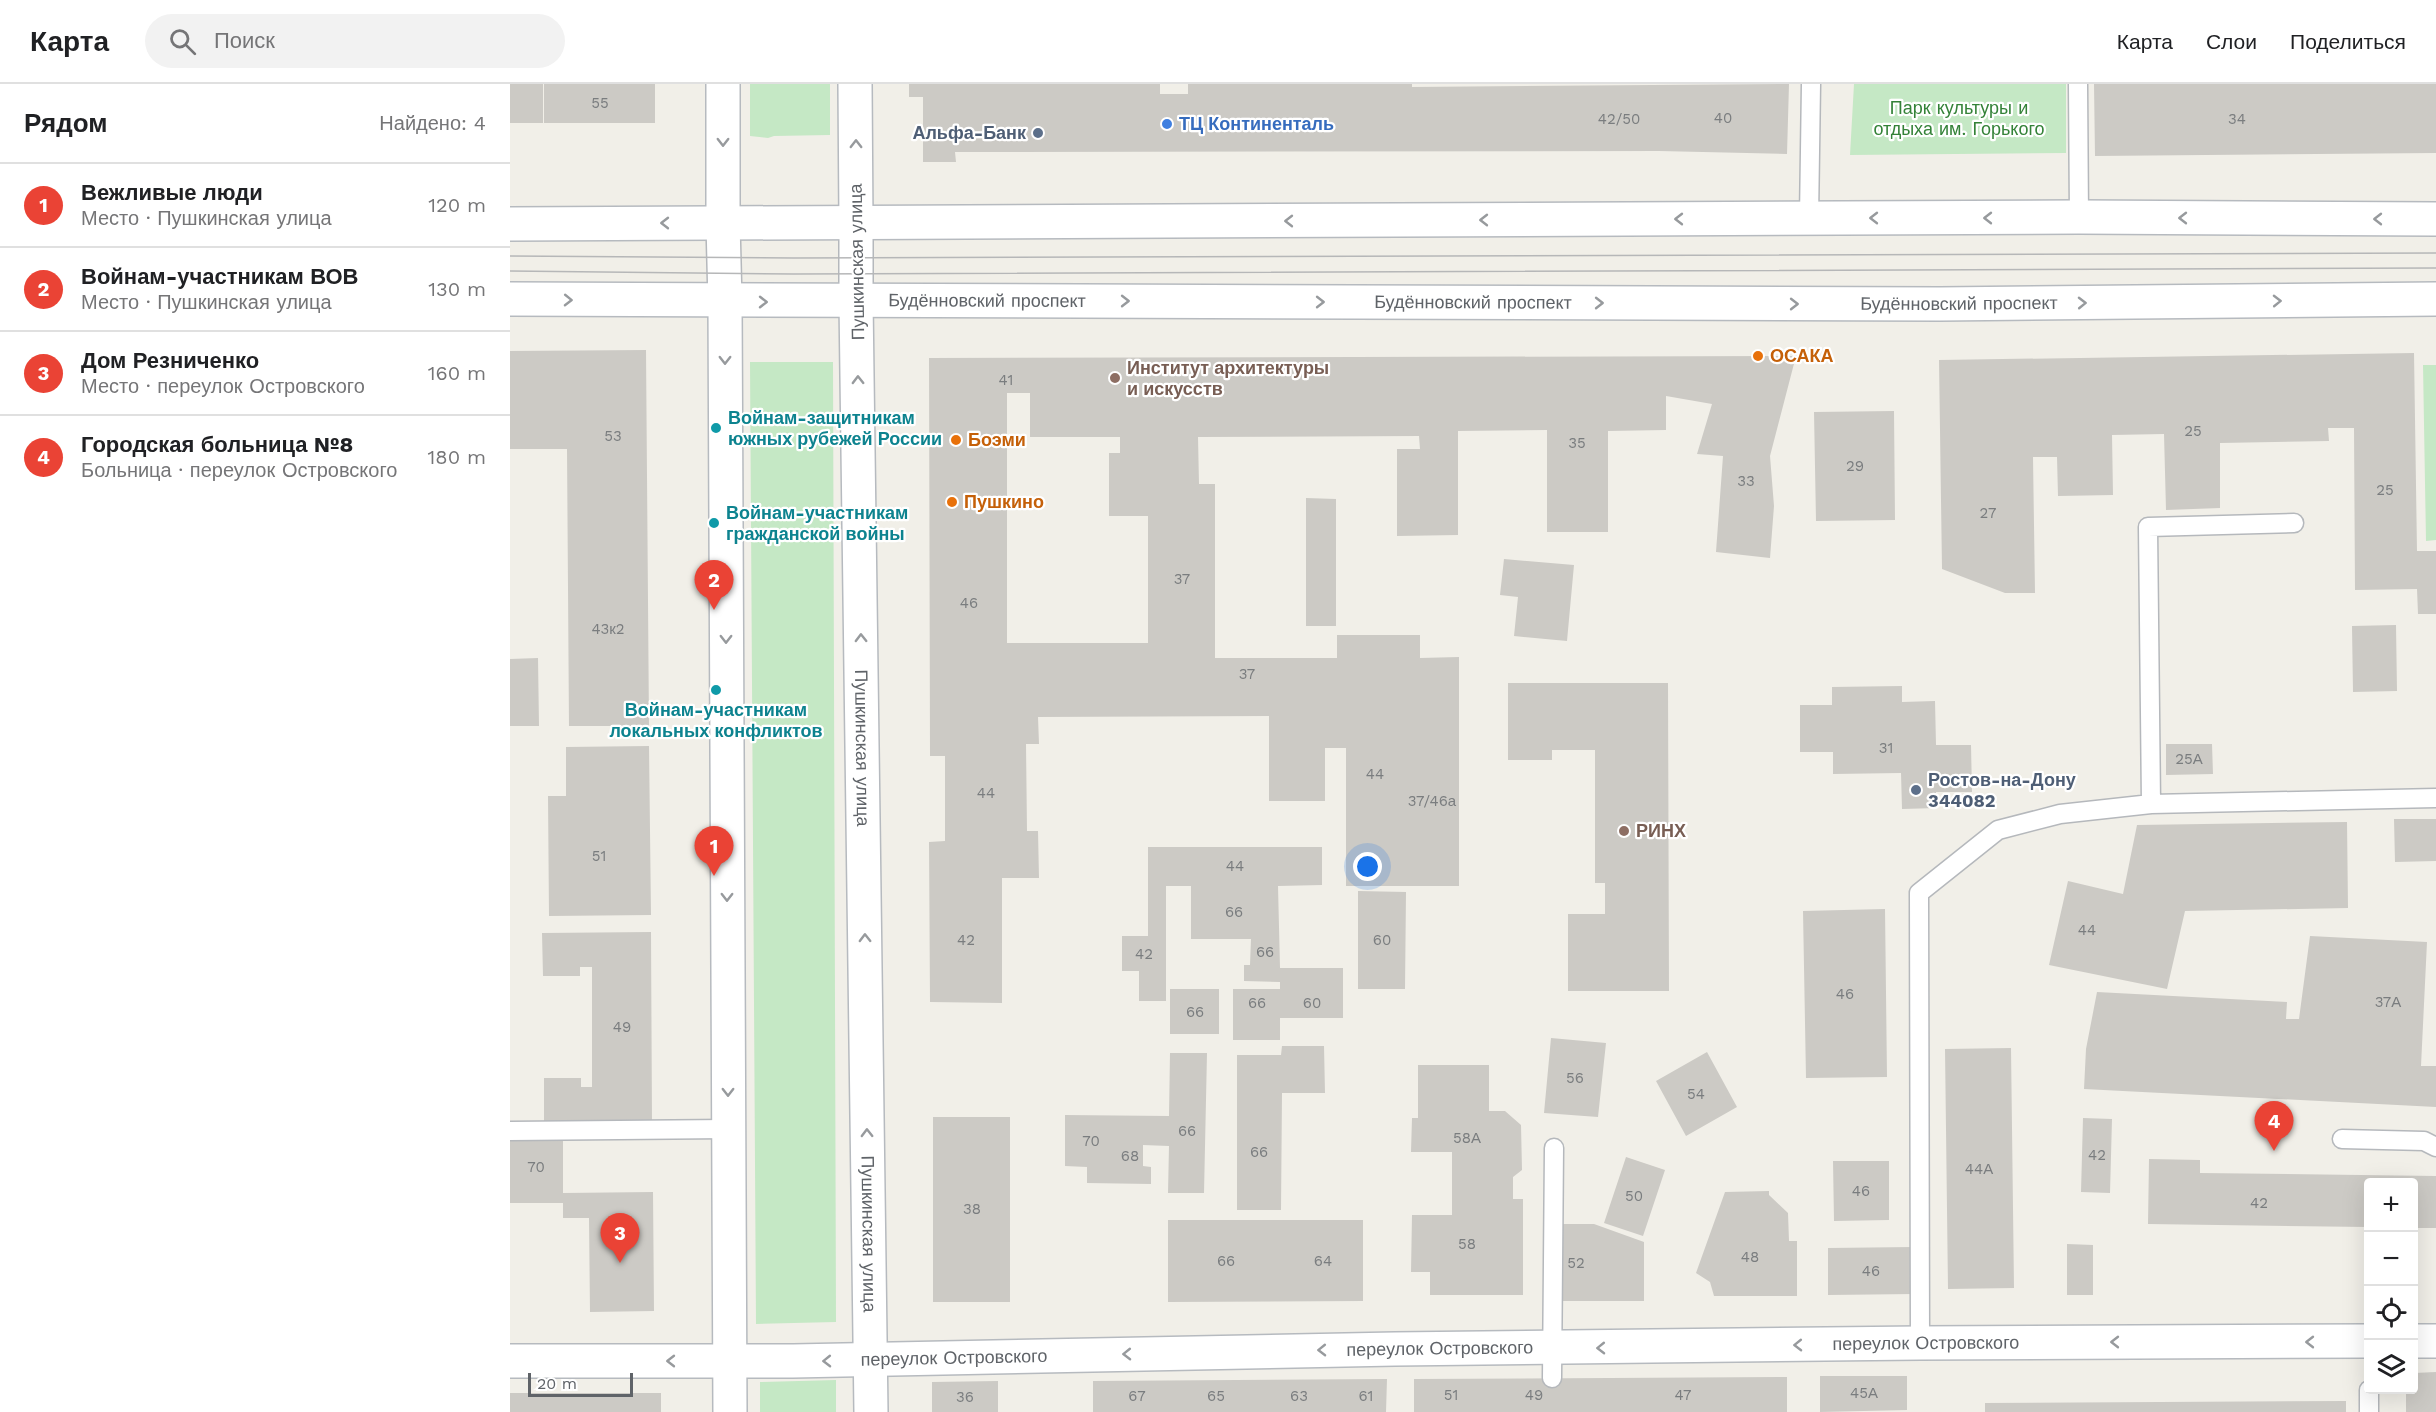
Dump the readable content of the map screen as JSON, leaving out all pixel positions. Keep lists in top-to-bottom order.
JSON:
{
  "streets": {
    "street": ["Пушкинская улица", "Будённовский проспект", "переулок Островского"]
  },
  "crossings": [
    ["Пушкинская улица", "Будённовский проспект"],
    ["Пушкинская улица", "переулок Островского"]
  ],
  "one_way": ["переулок Островского"],
  "parks": ["Парк культуры и отдыха им. Горького"],
  "places": [
    "ТЦ Континенталь",
    "Альфа-Банк",
    "ОСАКА",
    "Институт архитектуры и искусств",
    "Войнам-защитникам южных рубежей России",
    "Боэми",
    "Пушкино",
    "Войнам-участникам гражданской войны",
    "Войнам-участникам локальных конфликтов",
    "Ростов-на-Дону 344082",
    "РИНХ"
  ],
  "house_numbers": [
    "55",
    "40",
    "42/50",
    "34",
    "41",
    "25",
    "53",
    "35",
    "29",
    "33",
    "25",
    "27",
    "37",
    "46",
    "43к2",
    "37",
    "31",
    "25А",
    "44",
    "44",
    "37/46а",
    "51",
    "44",
    "66",
    "44",
    "42",
    "60",
    "66",
    "42",
    "46",
    "37А",
    "66",
    "60",
    "66",
    "49",
    "56",
    "54",
    "66",
    "58А",
    "70",
    "66",
    "42",
    "68",
    "70",
    "44А",
    "46",
    "50",
    "42",
    "38",
    "58",
    "48",
    "66",
    "64",
    "52",
    "46",
    "45А",
    "51",
    "49",
    "47",
    "67",
    "65",
    "63",
    "61",
    "36"
  ],
  "scale_bar": "20 m",
  "page": {
    "header": "Карта",
    "search": "Поиск",
    "nav": ["Карта", "Слои", "Поделиться"],
    "heading": ["Рядом", "Найдено: 4"],
    "list": [
      {
        "mark": "1",
        "name": "Вежливые люди",
        "note": "Место · Пушкинская улица",
        "value": "120 m"
      },
      {
        "mark": "2",
        "name": "Войнам-участникам ВОВ",
        "note": "Место · Пушкинская улица",
        "value": "130 m"
      },
      {
        "mark": "3",
        "name": "Дом Резниченко",
        "note": "Место · переулок Островского",
        "value": "160 m"
      },
      {
        "mark": "4",
        "name": "Городская больница №8",
        "note": "Больница · переулок Островского",
        "value": "180 m"
      }
    ],
    "pins": [
      "2",
      "1",
      "4",
      "3"
    ],
    "map_buttons": ["+", "−"],
    "scale": "20 m"
  }
}
